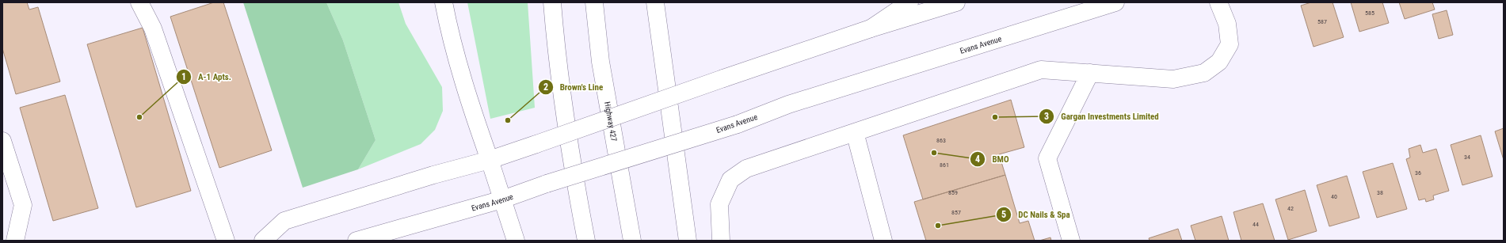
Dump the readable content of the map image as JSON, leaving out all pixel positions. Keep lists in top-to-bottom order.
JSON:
{
  "streets": {
    "main road": ["Evans Avenue", "Highway 427"]
  },
  "places": [
    "A-1 Apts.",
    "Gargan Investments Limited",
    "Brown's Line",
    "BMO",
    "DC Nails & Spa"
  ],
  "house_numbers": [
    "585",
    "587",
    "863",
    "34",
    "861",
    "36",
    "859",
    "38",
    "40",
    "42",
    "857",
    "44"
  ]
}
